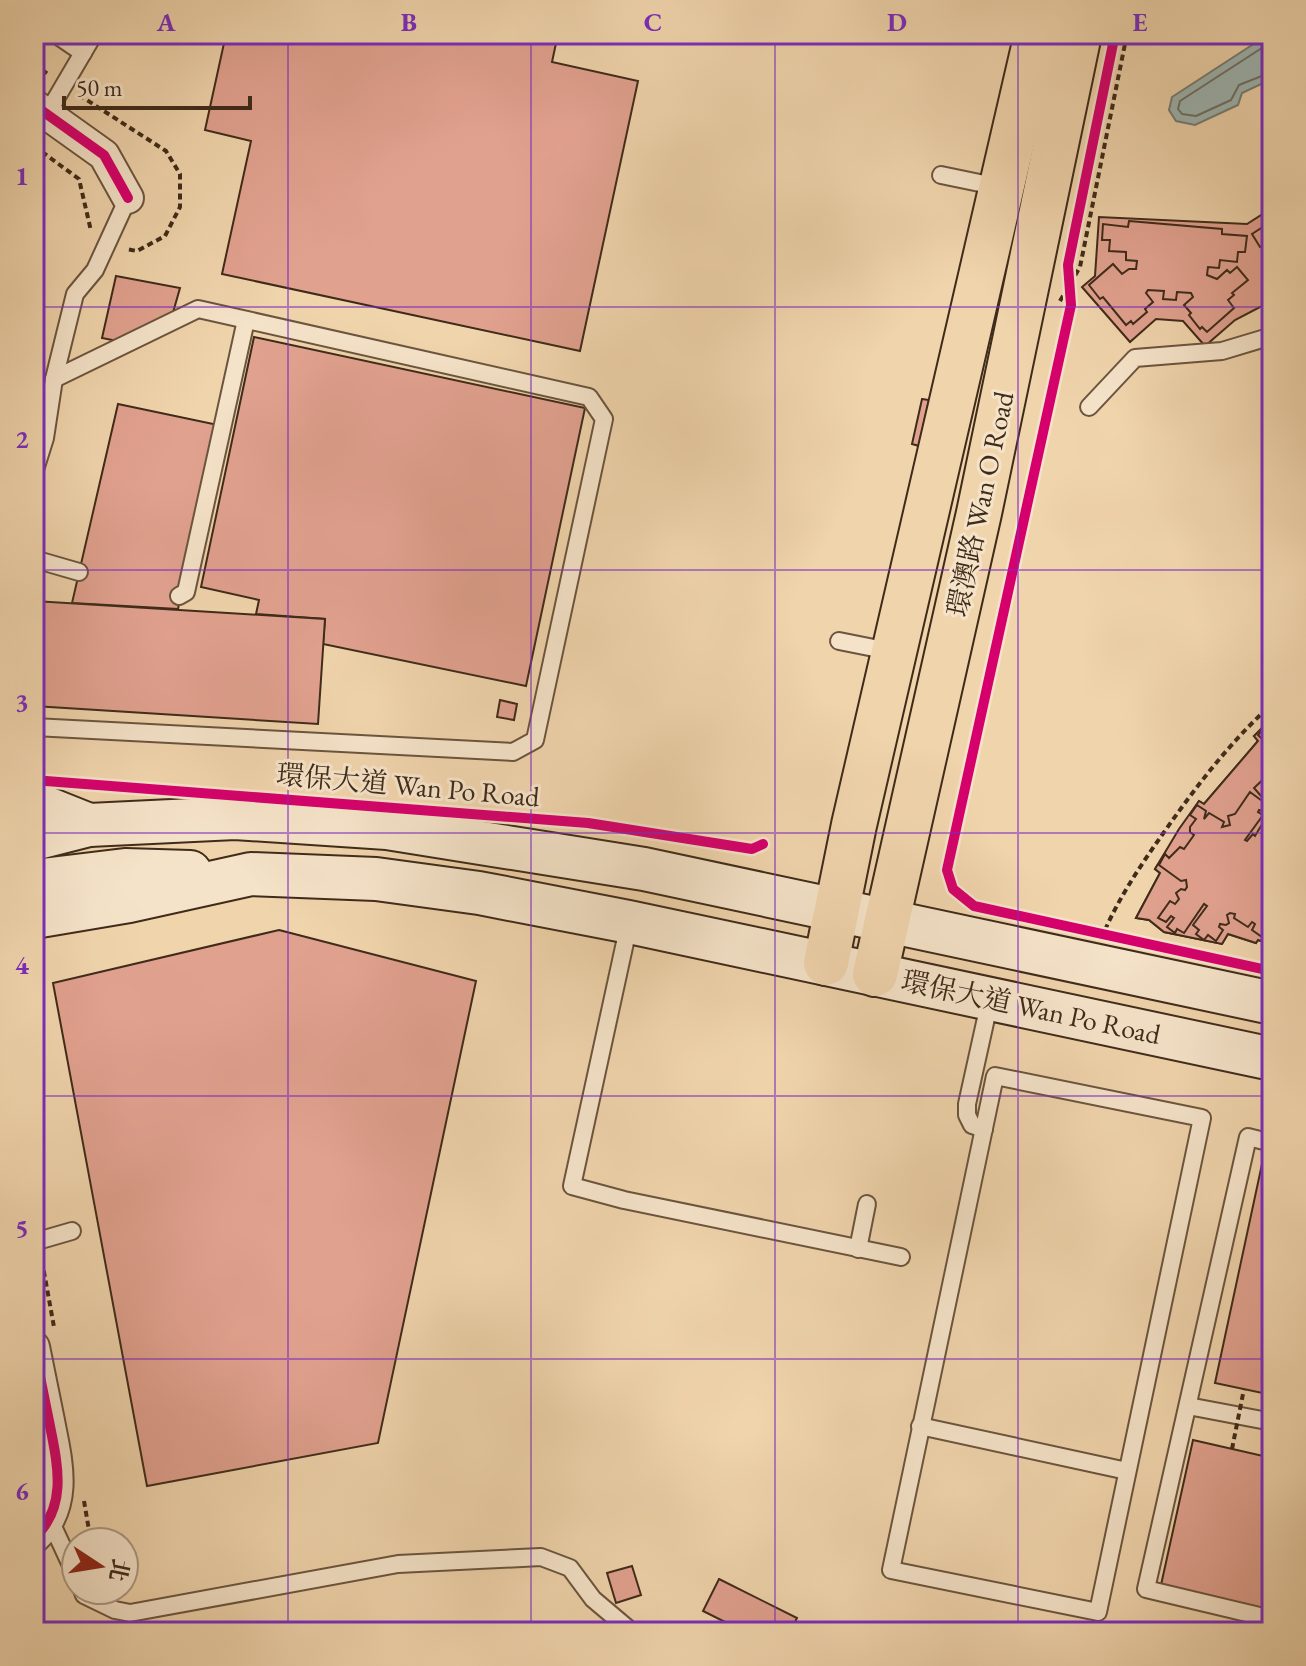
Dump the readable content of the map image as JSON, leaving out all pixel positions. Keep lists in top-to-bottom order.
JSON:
{
  "streets": {
    "main road": ["環澳路 Wan O Road", "環保大道 Wan Po Road"]
  },
  "crossings": [
    ["環澳路 Wan O Road", "環保大道 Wan Po Road"]
  ],
  "scale_bar": "50 m",
  "north": "right",
  "grid": {
    "columns": [
      "A",
      "B",
      "C",
      "D",
      "E"
    ],
    "rows": [
      "1",
      "2",
      "3",
      "4",
      "5",
      "6"
    ]
  }
}
